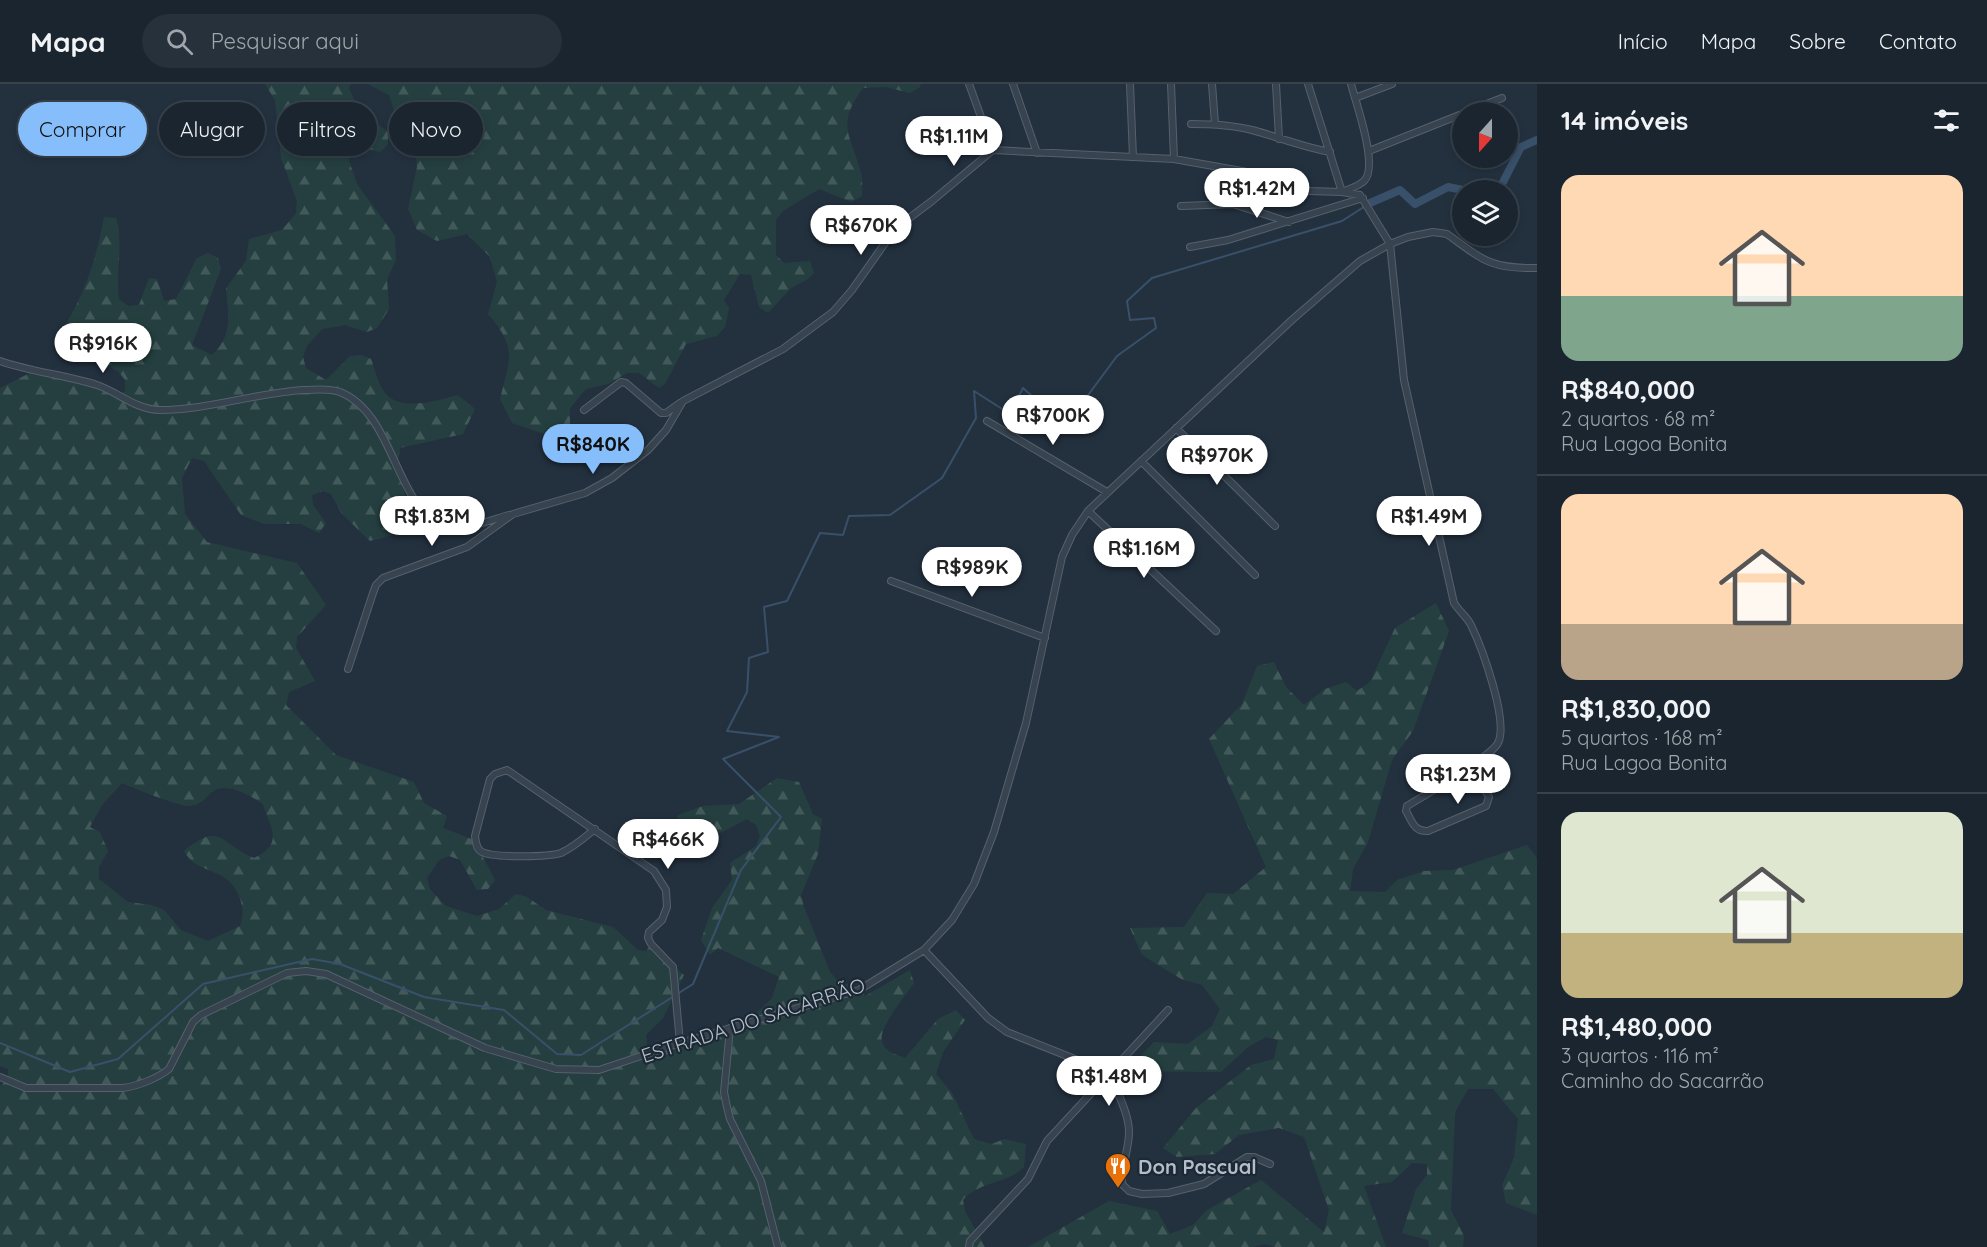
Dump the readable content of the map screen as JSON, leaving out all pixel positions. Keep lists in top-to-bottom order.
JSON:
{
  "streets": {
    "street": ["ESTRADA DO SACARRÃO"]
  },
  "places": {
    "restaurant": ["Don Pascual"]
  },
  "north": "bottom",
  "page": {
    "header": "Mapa",
    "search": "Pesquisar aqui",
    "nav": [
      "Início",
      "Mapa",
      "Sobre",
      "Contato"
    ],
    "heading": "14 imóveis",
    "chip": [
      "Comprar",
      "Alugar",
      "Filtros",
      "Novo"
    ],
    "price": [
      "R$1.11M",
      "R$1.42M",
      "R$670K",
      "R$916K",
      "R$700K",
      "R$840K",
      "R$970K",
      "R$1.83M",
      "R$1.49M",
      "R$1.16M",
      "R$989K",
      "R$1.23M",
      "R$466K",
      "R$1.48M"
    ],
    "list": [
      {
        "name": "R$840,000",
        "note": "2 quartos · 68 m² · Rua Lagoa Bonita"
      },
      {
        "name": "R$1,830,000",
        "note": "5 quartos · 168 m² · Rua Lagoa Bonita"
      },
      {
        "name": "R$1,480,000",
        "note": "3 quartos · 116 m² · Caminho do Sacarrão"
      }
    ]
  }
}
